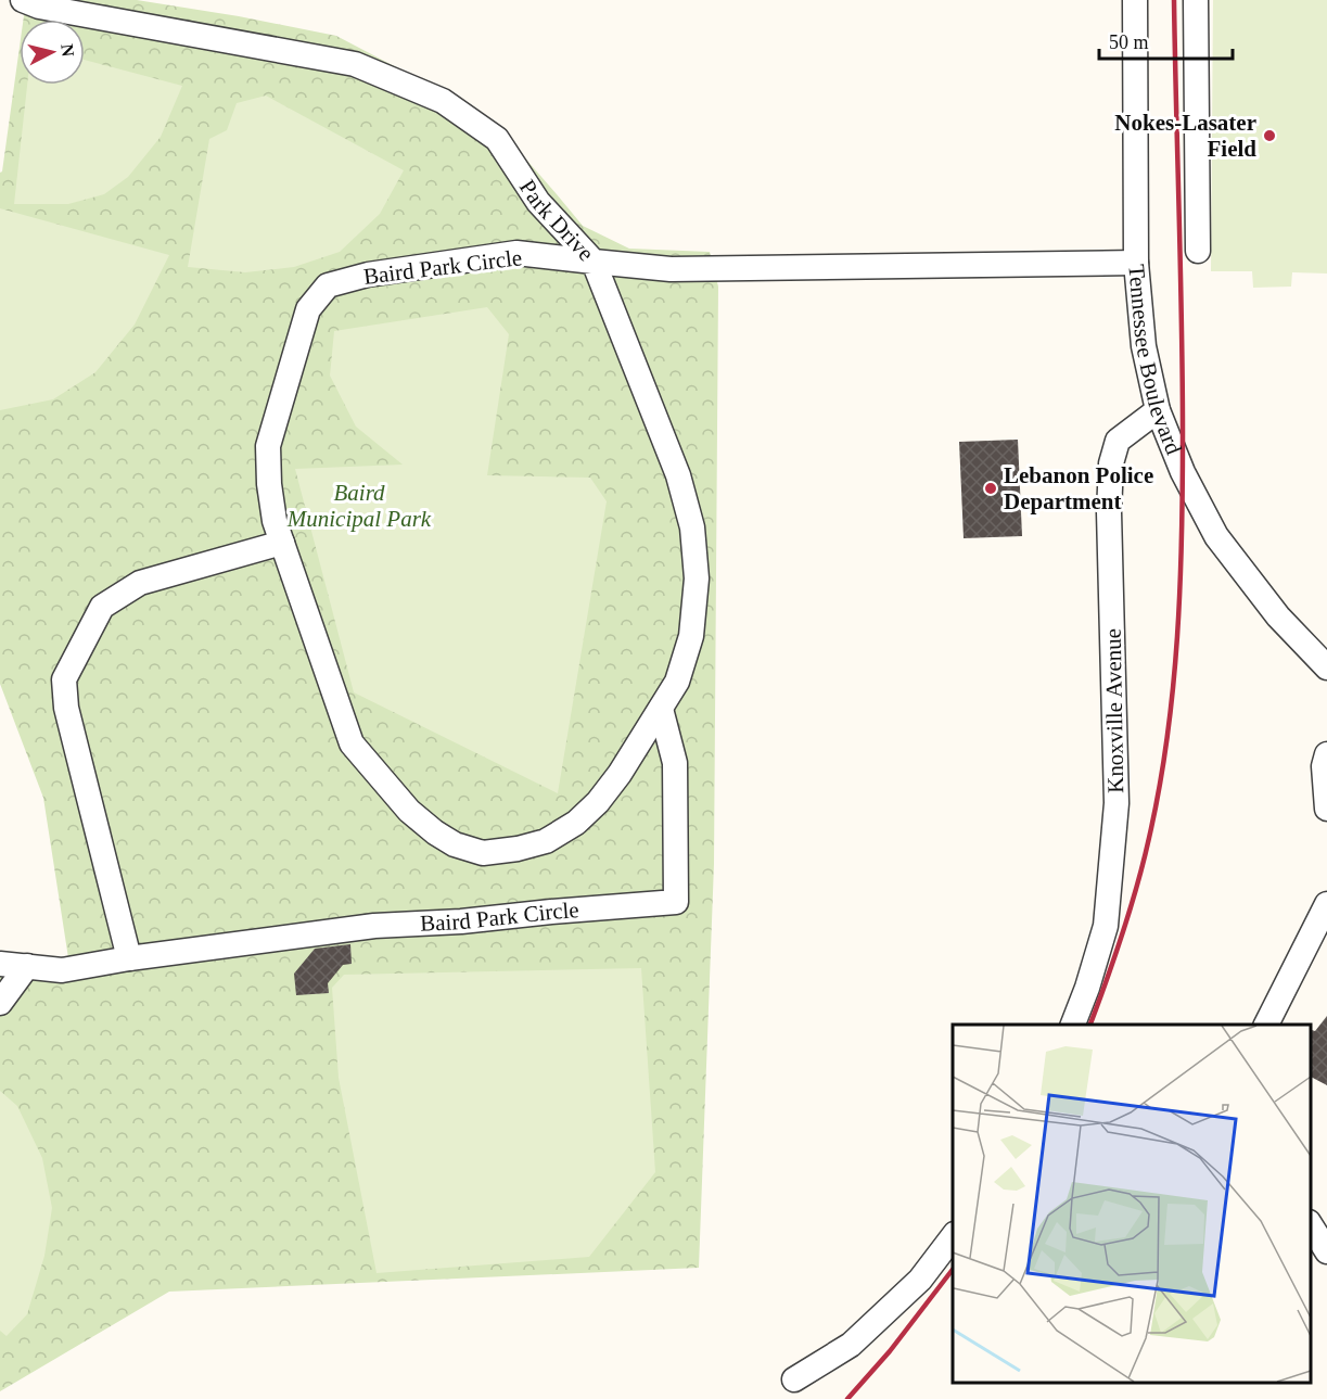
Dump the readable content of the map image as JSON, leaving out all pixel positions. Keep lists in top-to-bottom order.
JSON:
{
  "streets": {
    "street": [
      "Park Drive",
      "Baird Park Circle",
      "Tennessee Boulevard",
      "Knoxville Avenue"
    ]
  },
  "crossings": [
    ["Park Drive", "Baird Park Circle"],
    ["Park Drive", "Tennessee Boulevard"],
    ["Tennessee Boulevard", "Knoxville Avenue"]
  ],
  "parks": ["Baird Municipal Park"],
  "places": ["Nokes-Lasater Field", "Lebanon Police Department"],
  "scale_bar": "50 m",
  "north": "right"
}
